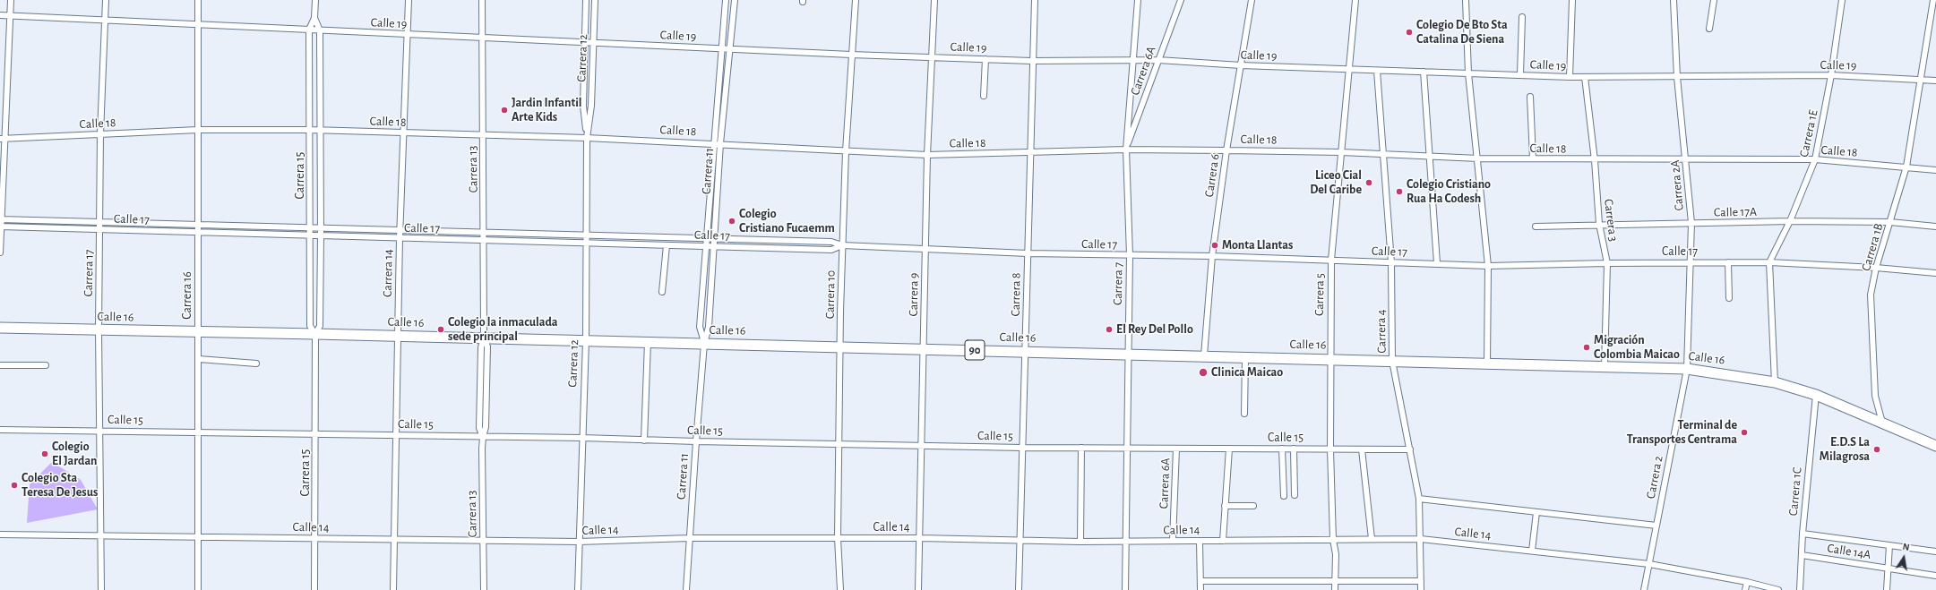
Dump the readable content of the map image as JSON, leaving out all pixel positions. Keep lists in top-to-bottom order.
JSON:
{
  "streets": {
    "highway": ["Calle 16", "90"],
    "street": [
      "Calle 19",
      "Carrera 12",
      "Carrera 6A",
      "Calle 18",
      "Carrera 1E",
      "Carrera 13",
      "Carrera 11",
      "Carrera 15",
      "Carrera 6",
      "Carrera 2A",
      "Calle 17A",
      "Calle 17",
      "Carrera 3",
      "Carrera 1B",
      "Carrera 17",
      "Carrera 14",
      "Carrera 7",
      "Carrera 10",
      "Carrera 9",
      "Carrera 8",
      "Carrera 5",
      "Carrera 16",
      "Carrera 4",
      "Calle 15",
      "Carrera 2",
      "Carrera 1C",
      "Calle 14",
      "Calle 14A"
    ]
  },
  "crossings": [
    ["Calle 19", "Carrera 12"],
    ["Calle 19", "Carrera 6A"],
    ["Calle 19", "Carrera 1E"],
    ["Calle 19", "Carrera 13"],
    ["Calle 19", "Carrera 11"],
    ["Calle 19", "Carrera 15"],
    ["Calle 19", "Carrera 6"],
    ["Calle 19", "Carrera 2A"],
    ["Calle 19", "Carrera 3"],
    ["Calle 19", "Carrera 1B"],
    ["Calle 19", "Carrera 17"],
    ["Calle 19", "Carrera 14"],
    ["Calle 19", "Carrera 7"],
    ["Calle 19", "Carrera 10"],
    ["Calle 19", "Carrera 9"],
    ["Calle 19", "Carrera 8"],
    ["Calle 19", "Carrera 5"],
    ["Calle 19", "Carrera 16"],
    ["Calle 19", "Carrera 4"],
    ["Carrera 12", "Calle 18"],
    ["Carrera 12", "Calle 17"],
    ["Carrera 12", "Calle 16"],
    ["Carrera 12", "Calle 15"],
    ["Carrera 12", "Calle 14"],
    ["Carrera 6A", "Calle 18"],
    ["Carrera 6A", "Carrera 7"],
    ["Carrera 6A", "Calle 15"],
    ["Carrera 6A", "Calle 14"],
    ["Calle 18", "Carrera 1E"],
    ["Calle 18", "Carrera 13"],
    ["Calle 18", "Carrera 11"],
    ["Calle 18", "Carrera 15"],
    ["Calle 18", "Carrera 6"],
    ["Calle 18", "Carrera 2A"],
    ["Calle 18", "Carrera 3"],
    ["Calle 18", "Carrera 1B"],
    ["Calle 18", "Carrera 17"],
    ["Calle 18", "Carrera 14"],
    ["Calle 18", "Carrera 7"],
    ["Calle 18", "Carrera 10"],
    ["Calle 18", "Carrera 9"],
    ["Calle 18", "Carrera 8"],
    ["Calle 18", "Carrera 5"],
    ["Calle 18", "Carrera 16"],
    ["Calle 18", "Carrera 4"],
    ["Carrera 1E", "Calle 17A"],
    ["Carrera 1E", "Calle 17"],
    ["Carrera 13", "Calle 17"],
    ["Carrera 13", "Calle 16"],
    ["Carrera 13", "Calle 15"],
    ["Carrera 13", "Calle 14"],
    ["Carrera 11", "Calle 17"],
    ["Carrera 11", "Calle 16"],
    ["Carrera 11", "Calle 15"],
    ["Carrera 11", "Calle 14"],
    ["Carrera 15", "Calle 17"],
    ["Carrera 15", "Calle 16"],
    ["Carrera 15", "Calle 15"],
    ["Carrera 15", "Calle 14"],
    ["Carrera 6", "Calle 17"],
    ["Carrera 6", "Calle 16"],
    ["Carrera 2A", "Calle 17A"],
    ["Carrera 2A", "Calle 17"],
    ["Carrera 2A", "Calle 16"],
    ["Carrera 2A", "Carrera 2"],
    ["Calle 17A", "Carrera 3"],
    ["Calle 17A", "Carrera 1B"],
    ["Calle 17", "Carrera 3"],
    ["Calle 17", "Carrera 1B"],
    ["Calle 17", "Carrera 17"],
    ["Calle 17", "Carrera 14"],
    ["Calle 17", "Carrera 7"],
    ["Calle 17", "Carrera 10"],
    ["Calle 17", "Carrera 9"],
    ["Calle 17", "Carrera 8"],
    ["Calle 17", "Carrera 5"],
    ["Calle 17", "Carrera 16"],
    ["Calle 17", "Carrera 4"],
    ["Carrera 3", "Calle 16"],
    ["Carrera 1B", "Calle 16"],
    ["Carrera 17", "Calle 16"],
    ["Carrera 17", "Calle 15"],
    ["Carrera 17", "Calle 14"],
    ["Carrera 14", "Calle 16"],
    ["Carrera 14", "Calle 15"],
    ["Carrera 14", "Calle 14"],
    ["Carrera 7", "Calle 16"],
    ["Carrera 7", "Calle 15"],
    ["Carrera 7", "Calle 14"],
    ["Carrera 10", "Calle 16"],
    ["Carrera 10", "Calle 15"],
    ["Carrera 10", "Calle 14"],
    ["Carrera 9", "Calle 16"],
    ["Carrera 9", "Calle 15"],
    ["Carrera 9", "Calle 14"],
    ["Carrera 8", "Calle 16"],
    ["Carrera 8", "Calle 15"],
    ["Carrera 8", "Calle 14"],
    ["Carrera 5", "Calle 16"],
    ["Carrera 5", "Calle 15"],
    ["Carrera 5", "Calle 14"],
    ["Carrera 16", "Calle 16"],
    ["Carrera 16", "Calle 15"],
    ["Carrera 16", "Calle 14"],
    ["Calle 16", "Carrera 4"],
    ["Calle 16", "Carrera 2"],
    ["Calle 16", "Carrera 1C"],
    ["Carrera 4", "Calle 15"],
    ["Carrera 4", "Calle 14"],
    ["Carrera 2", "Calle 14"],
    ["Carrera 1C", "Calle 14A"]
  ],
  "places": [
    "Colegio De Bto Sta Catalina De Siena",
    "Jardin Infantil Arte Kids",
    "Liceo Cial Del Caribe",
    "Colegio Cristiano Rua Ha Codesh",
    "Colegio Cristiano Fucaemm",
    "Monta Llantas",
    "Colegio la inmaculada sede principal",
    "El Rey Del Pollo",
    "Migración Colombia Maicao",
    "Clinica Maicao",
    "Terminal de Transportes Centrama",
    "E.D.S La Milagrosa",
    "Colegio El Jardan",
    "Colegio Sta Teresa De Jesus"
  ],
  "north": "top"
}
